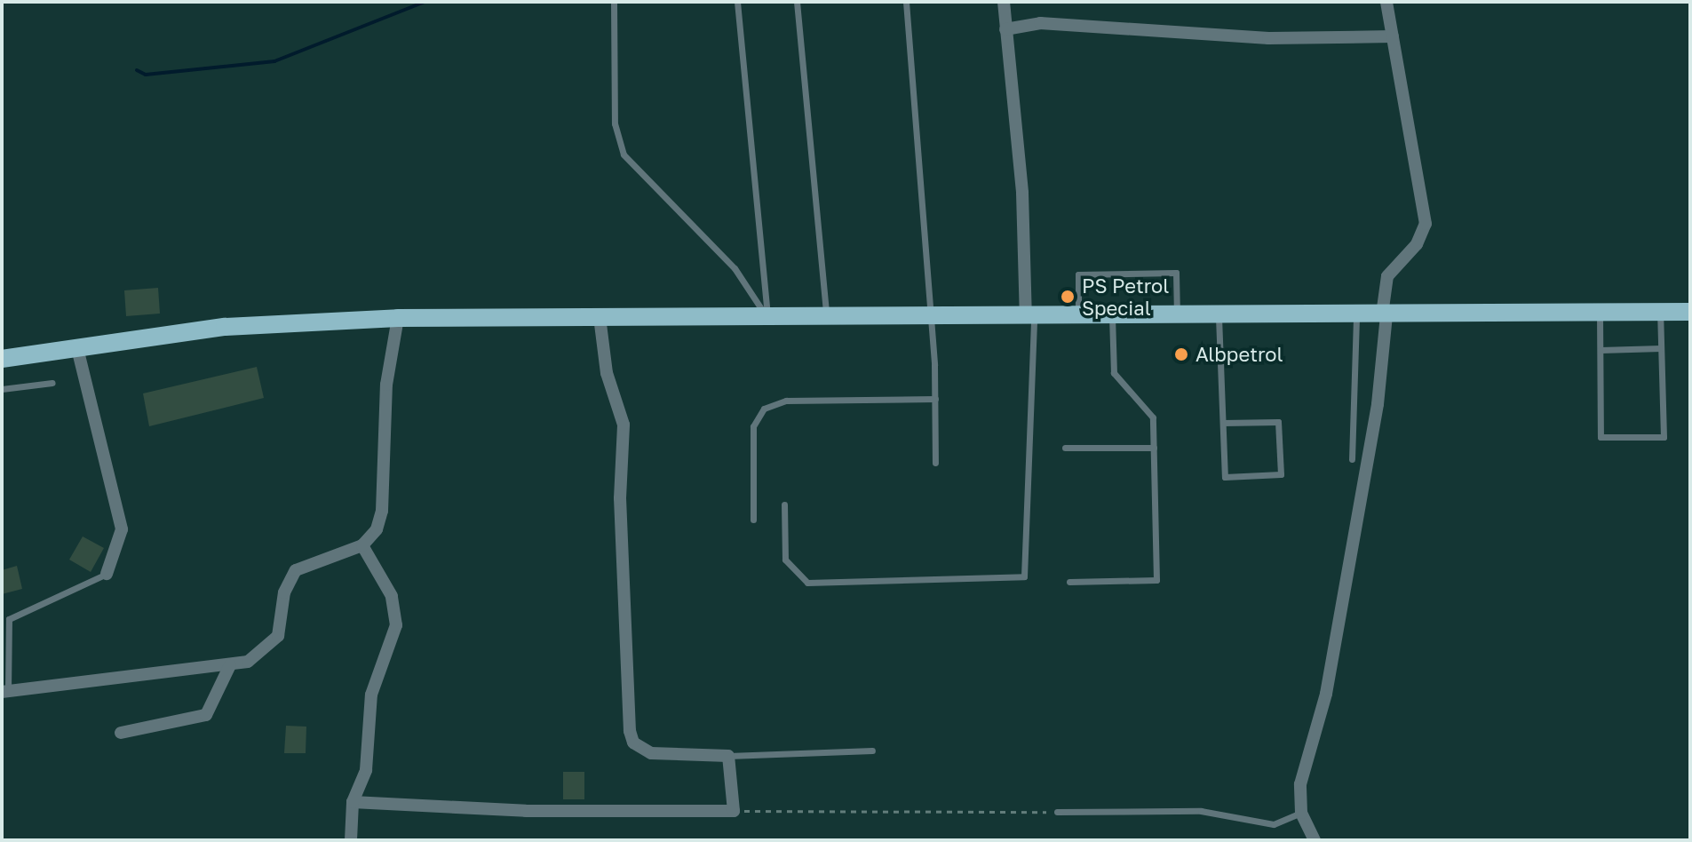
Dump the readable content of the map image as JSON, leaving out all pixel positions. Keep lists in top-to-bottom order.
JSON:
{
  "places": ["PS Petrol Special", "Albpetrol"]
}
